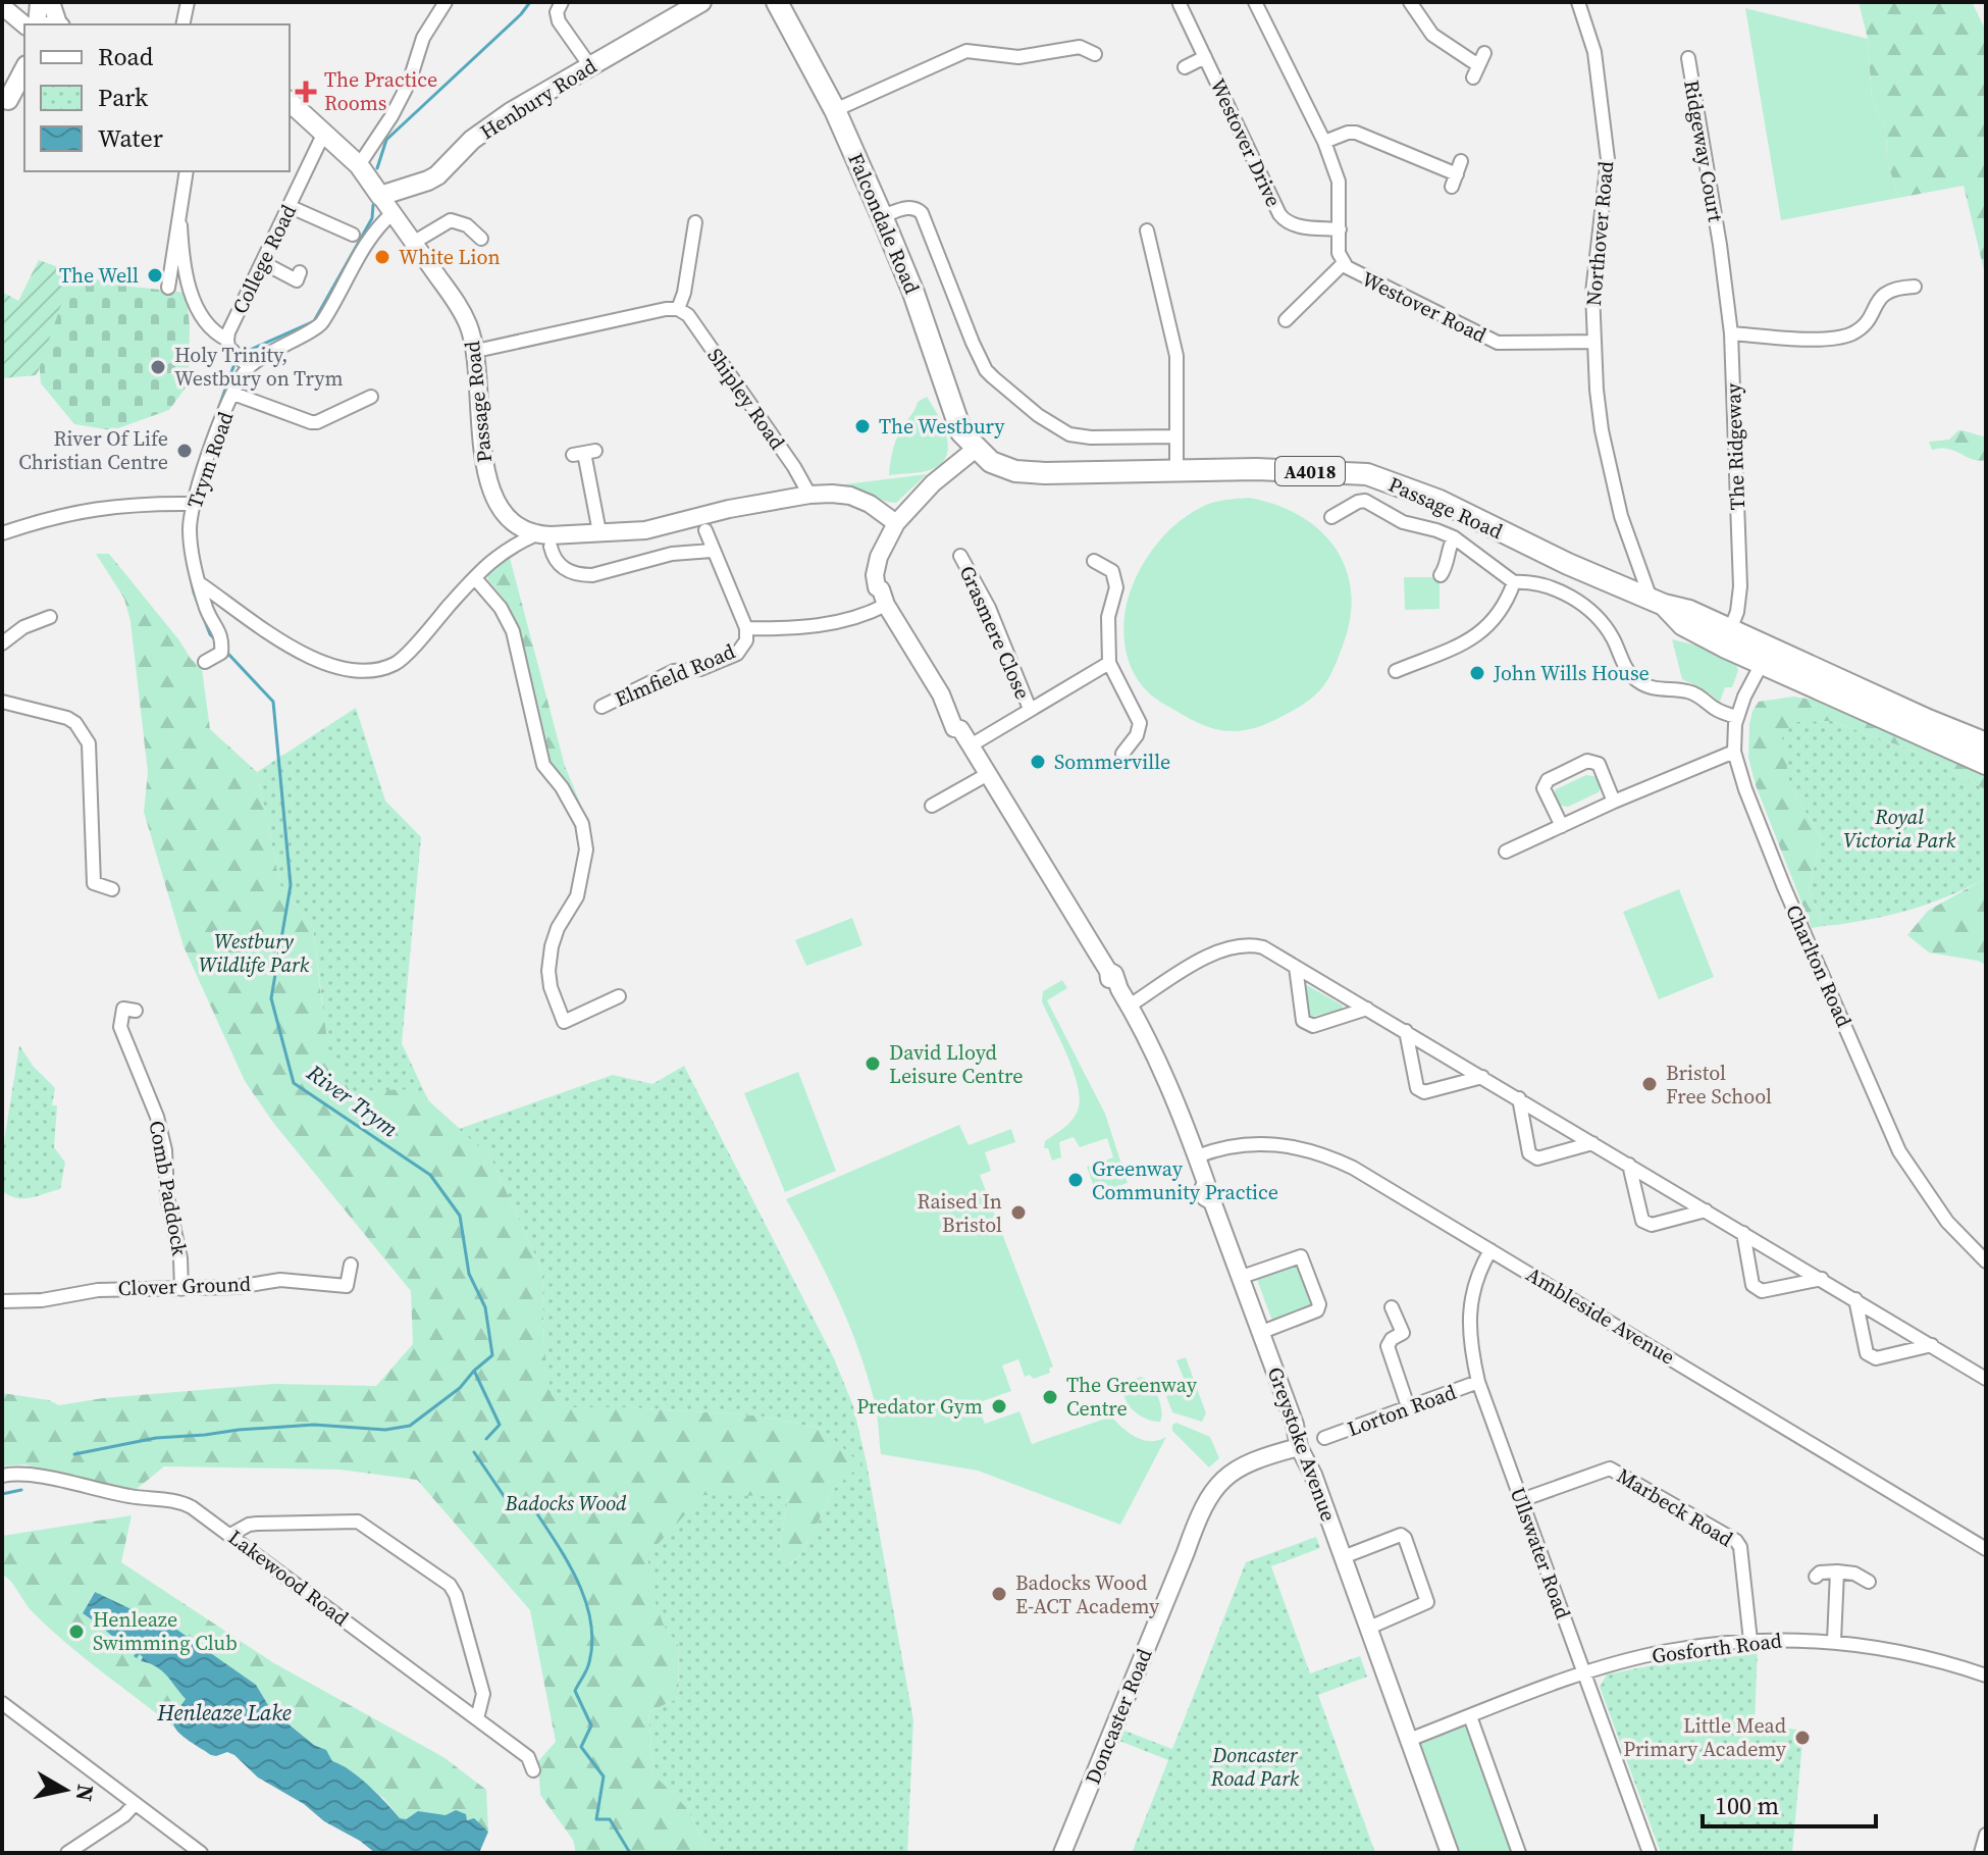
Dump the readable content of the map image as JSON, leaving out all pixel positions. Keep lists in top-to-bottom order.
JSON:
{
  "streets": {
    "main road": [
      "Henbury Road",
      "Falcondale Road",
      "Passage Road",
      "A4018"
    ],
    "street": [
      "Westover Drive",
      "Ridgeway Court",
      "Northover Road",
      "College Road",
      "Westover Road",
      "Shipley Road",
      "The Ridgeway",
      "Trym Road",
      "Grasmere Close",
      "Elmfield Road",
      "Charlton Road",
      "Comb Paddock",
      "Clover Ground",
      "Ambleside Avenue",
      "Lorton Road",
      "Greystoke Avenue",
      "Marbeck Road",
      "Ullswater Road",
      "Lakewood Road",
      "Gosforth Road",
      "Doncaster Road"
    ]
  },
  "crossings": [
    ["Henbury Road", "Passage Road"],
    ["Westover Drive", "Westover Road"],
    ["Ridgeway Court", "The Ridgeway"],
    ["Falcondale Road", "Passage Road"],
    ["Falcondale Road", "Greystoke Avenue"],
    ["Northover Road", "Westover Road"],
    ["Northover Road", "Passage Road"],
    ["Passage Road", "The Ridgeway"],
    ["Passage Road", "Trym Road"],
    ["Passage Road", "Charlton Road"],
    ["Passage Road", "Greystoke Avenue"],
    ["Comb Paddock", "Clover Ground"],
    ["Ambleside Avenue", "Greystoke Avenue"],
    ["Ambleside Avenue", "Ullswater Road"],
    ["Lorton Road", "Ullswater Road"],
    ["Greystoke Avenue", "Gosforth Road"],
    ["Greystoke Avenue", "Doncaster Road"],
    ["Marbeck Road", "Ullswater Road"],
    ["Marbeck Road", "Gosforth Road"],
    ["Ullswater Road", "Gosforth Road"]
  ],
  "water": ["River Trym", "Henleaze Lake"],
  "parks": [
    "Royal Victoria Park",
    "Westbury Wildlife Park",
    "Badocks Wood",
    "Doncaster Road Park"
  ],
  "places": {
    "health": ["The Practice Rooms"],
    "other": [
      "White Lion",
      "The Well",
      "Holy Trinity, Westbury on Trym",
      "The Westbury",
      "River Of Life Christian Centre",
      "John Wills House",
      "Sommerville",
      "David Lloyd Leisure Centre",
      "Bristol Free School",
      "Greenway Community Practice",
      "Raised In Bristol",
      "The Greenway Centre",
      "Predator Gym",
      "Badocks Wood E-ACT Academy",
      "Henleaze Swimming Club",
      "Little Mead Primary Academy"
    ]
  },
  "legend": ["Road", "Park", "Water"],
  "scale_bar": "100 m",
  "north": "right"
}
